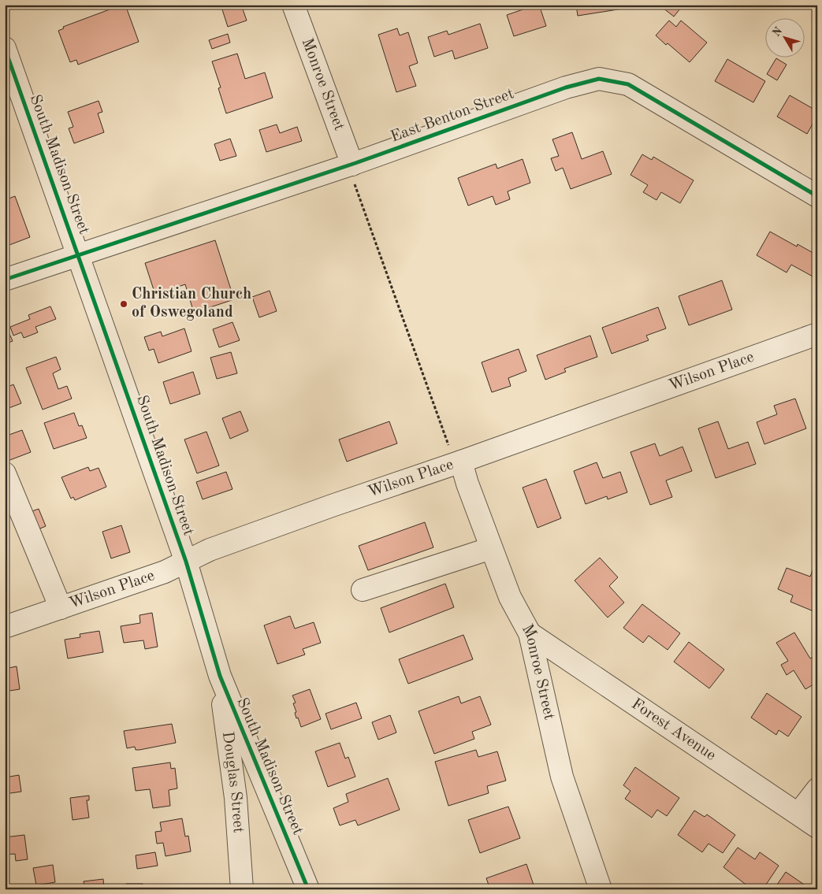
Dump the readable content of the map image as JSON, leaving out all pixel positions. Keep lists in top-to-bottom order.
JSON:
{
  "streets": {
    "street": [
      "Monroe Street",
      "East Benton Street",
      "South Madison Street",
      "Wilson Place",
      "Forest Avenue",
      "Douglas Street"
    ]
  },
  "crossings": [
    ["Monroe Street", "East Benton Street"],
    ["Monroe Street", "Wilson Place"],
    ["Monroe Street", "Forest Avenue"],
    ["East Benton Street", "South Madison Street"],
    ["South Madison Street", "Wilson Place"],
    ["South Madison Street", "Douglas Street"]
  ],
  "places": ["Christian Church of Oswegoland"],
  "north": "top left"
}
